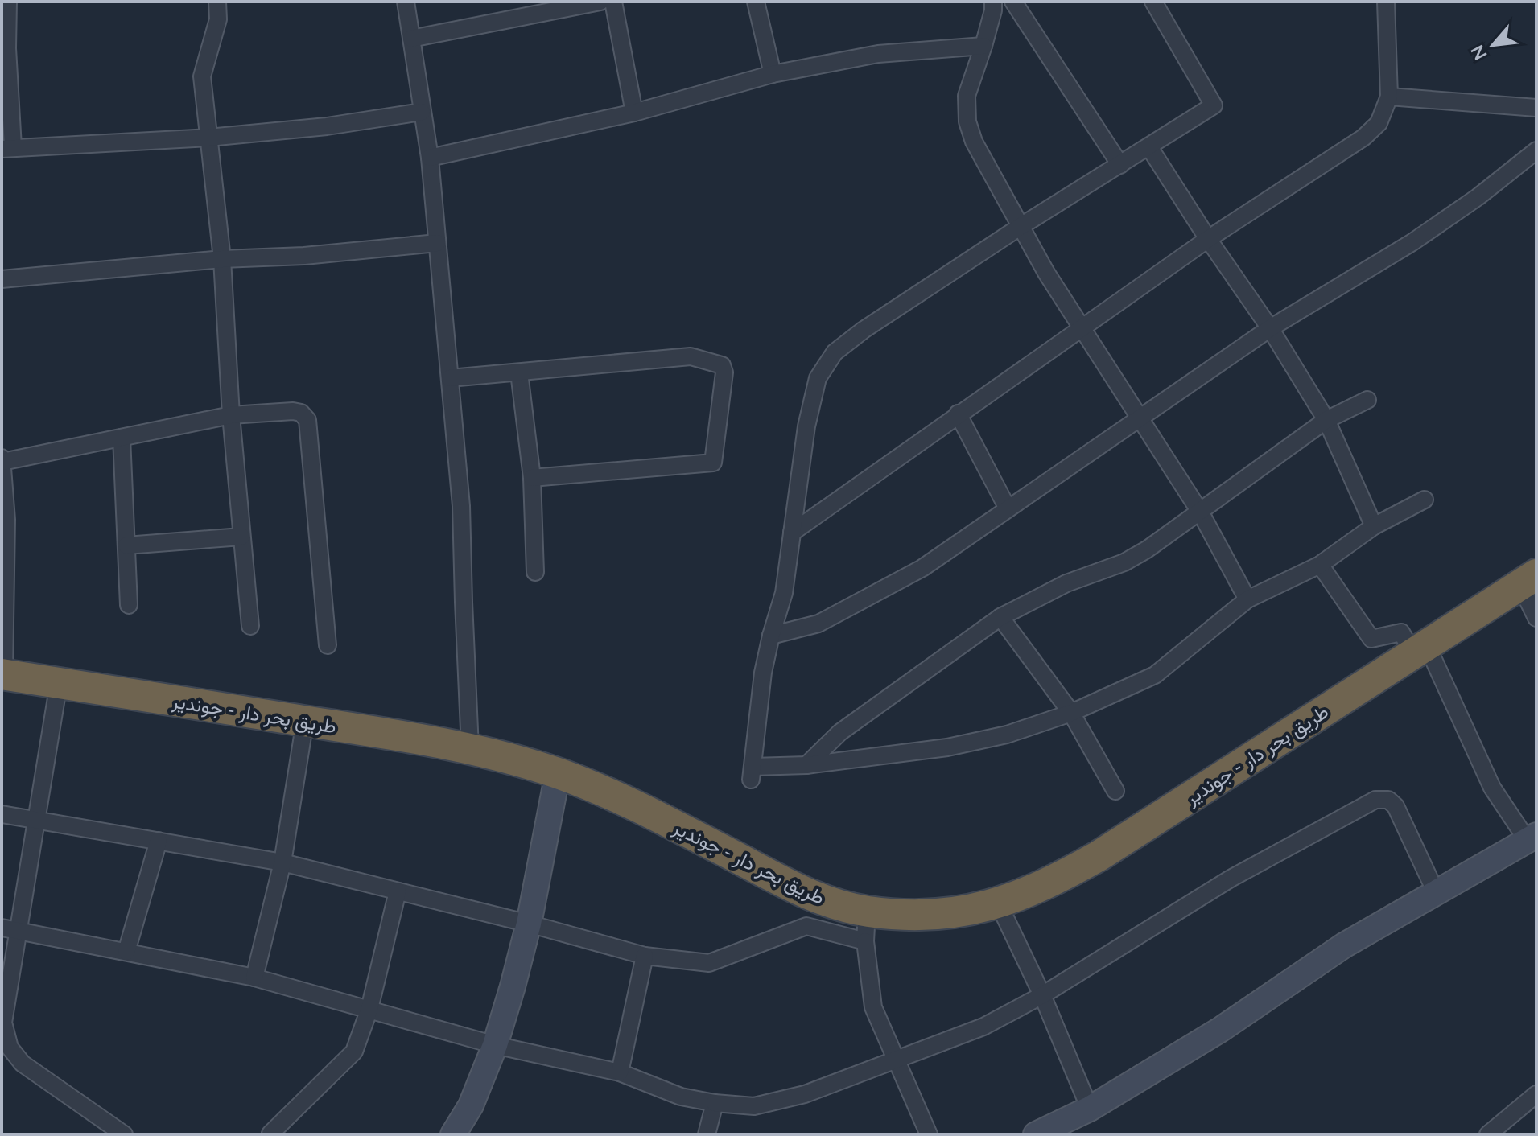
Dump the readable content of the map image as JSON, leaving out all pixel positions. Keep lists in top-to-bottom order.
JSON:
{
  "streets": {
    "highway": ["طريق بحر دار - جوندير"]
  },
  "north": "bottom left"
}
